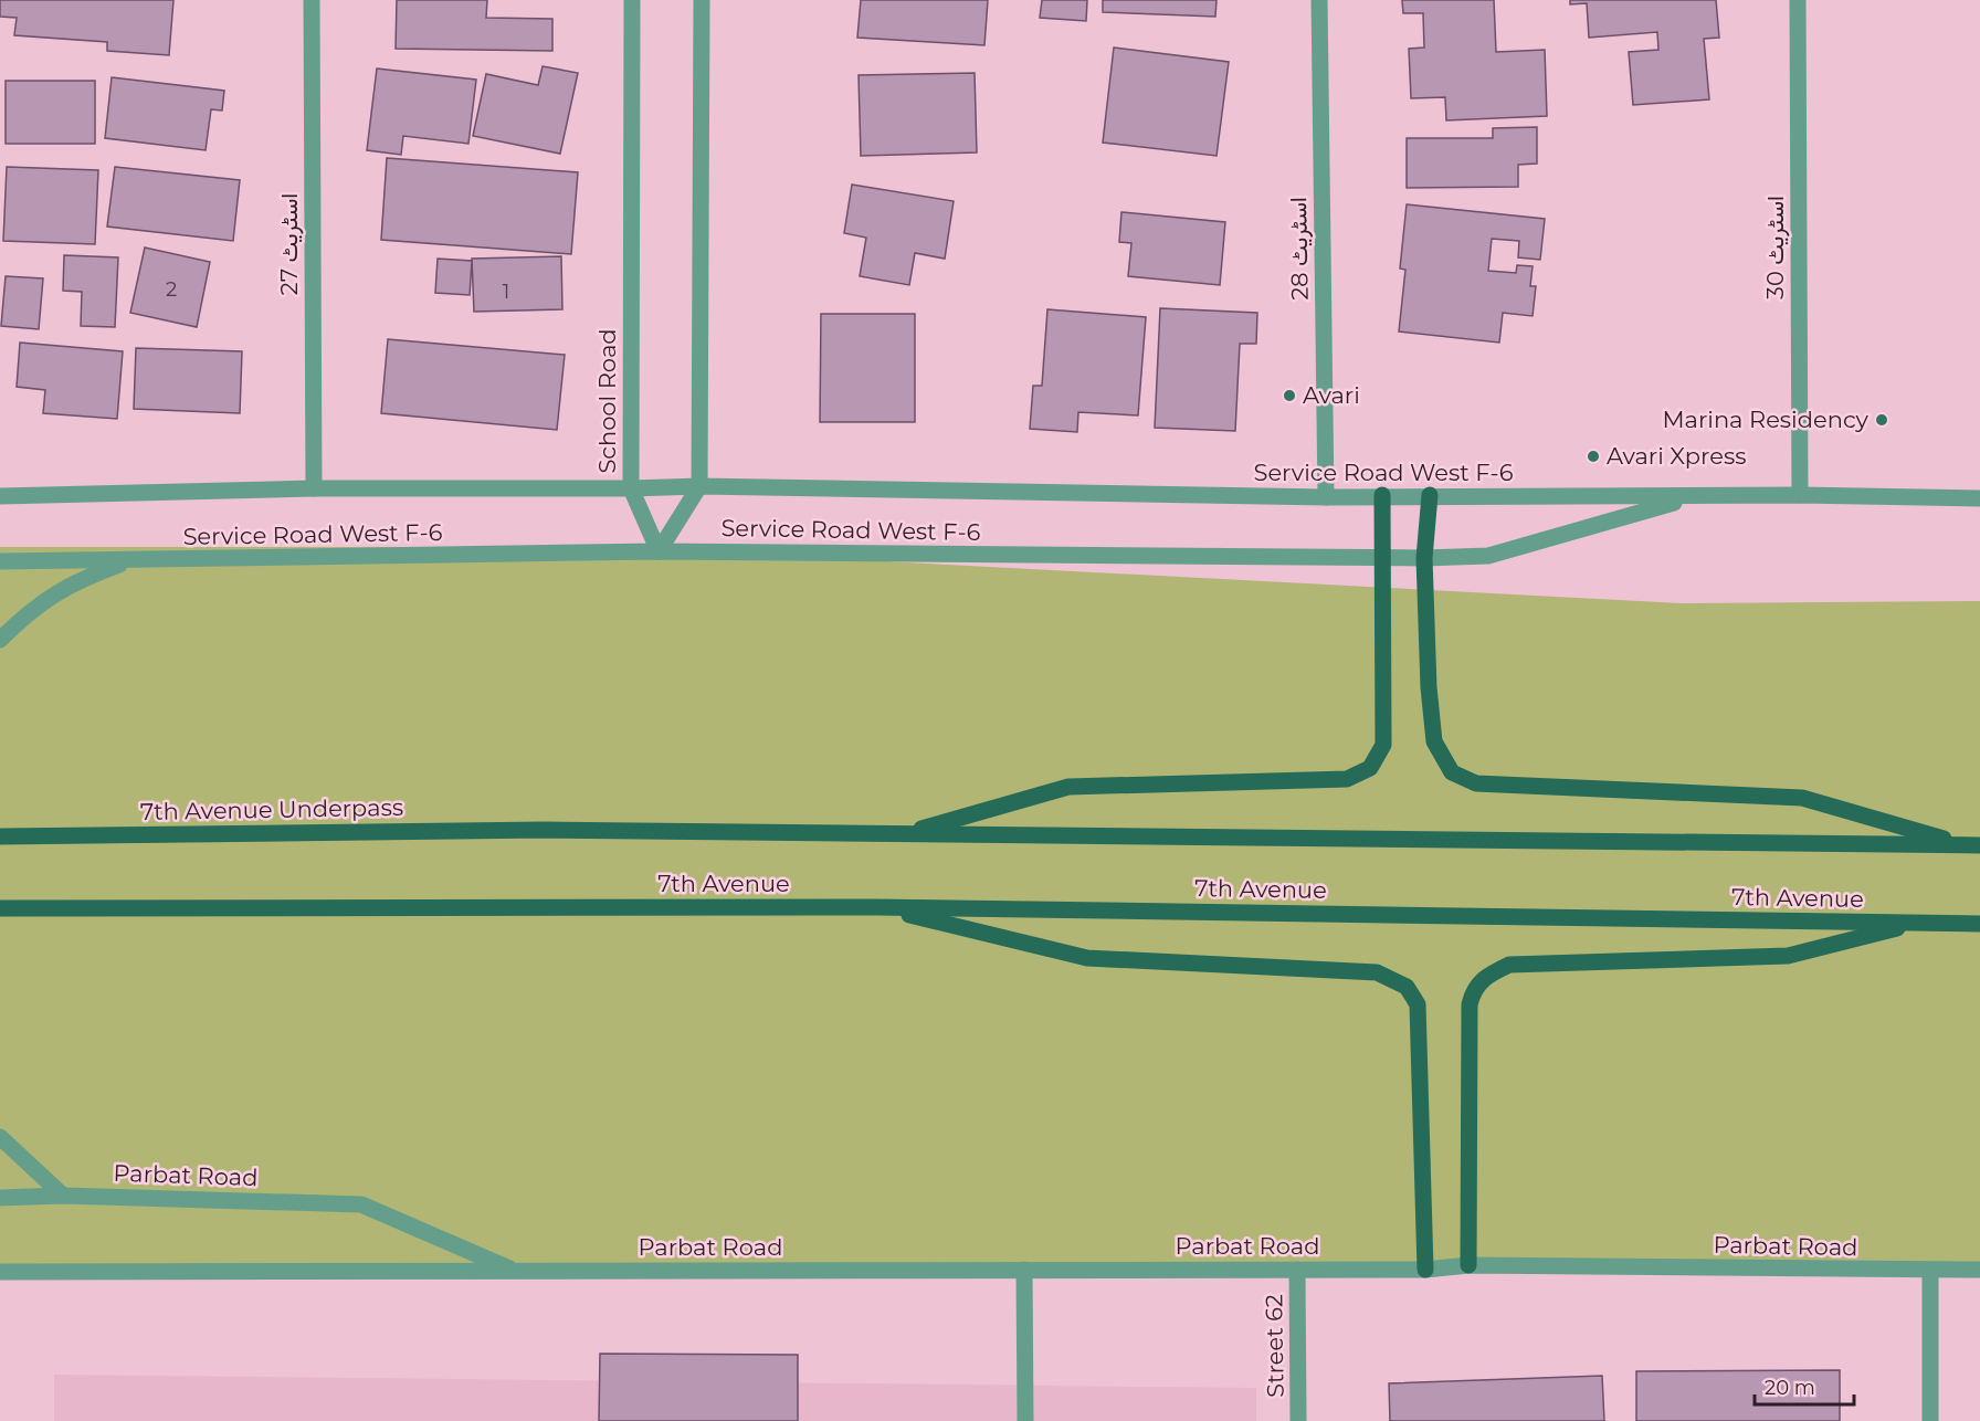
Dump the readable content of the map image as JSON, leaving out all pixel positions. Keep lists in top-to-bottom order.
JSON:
{
  "streets": {
    "main road": ["7th Avenue Underpass", "7th Avenue"],
    "street": [
      "اسٹریٹ 27",
      "اسٹریٹ 30",
      "اسٹریٹ 28",
      "School Road",
      "Service Road West F-6",
      "Parbat Road",
      "Street 62"
    ]
  },
  "crossings": [
    ["اسٹریٹ 27", "Service Road West F-6"],
    ["اسٹریٹ 30", "Service Road West F-6"],
    ["اسٹریٹ 28", "Service Road West F-6"],
    ["School Road", "Service Road West F-6"],
    ["Parbat Road", "Street 62"]
  ],
  "places": ["Avari", "Marina Residency", "Avari Xpress"],
  "house_numbers": ["2", "1"],
  "scale_bar": "20 m"
}
